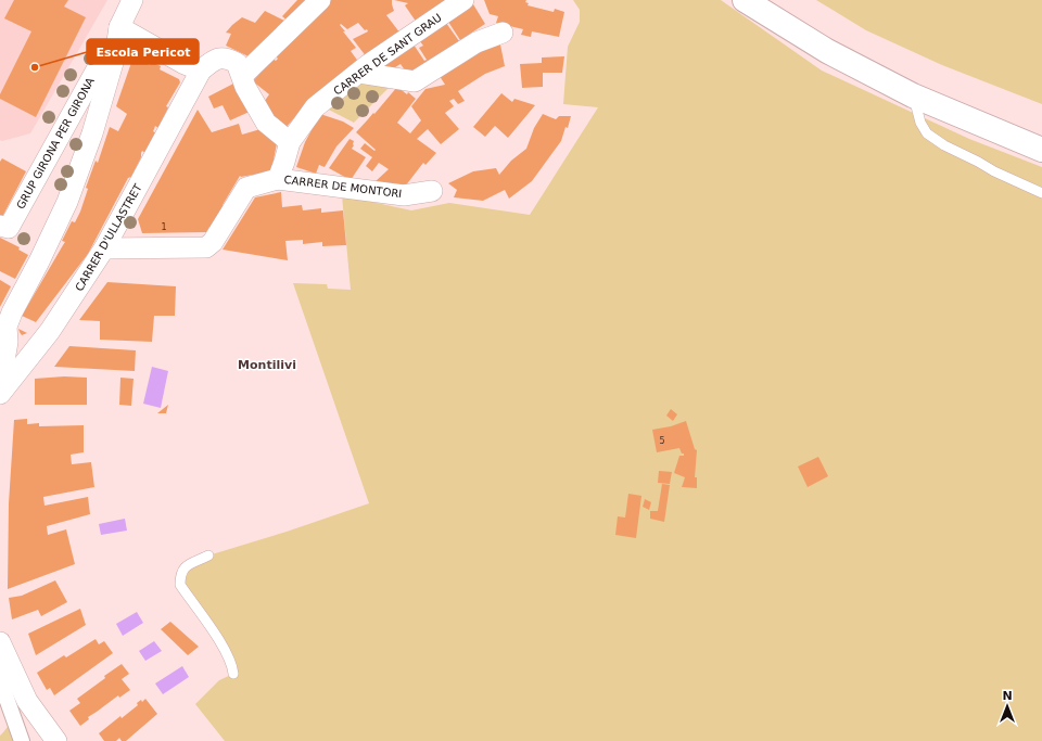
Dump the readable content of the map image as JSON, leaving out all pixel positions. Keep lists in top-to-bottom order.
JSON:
{
  "streets": {
    "street": [
      "CARRER DE SANT GRAU",
      "GRUP GIRONA PER GIRONA",
      "CARRER DE MONTORI",
      "CARRER D'ULLASTRET"
    ]
  },
  "crossings": [
    ["CARRER DE SANT GRAU", "CARRER DE MONTORI"],
    ["CARRER DE MONTORI", "CARRER D'ULLASTRET"]
  ],
  "districts": ["Montilivi"],
  "places": ["Escola Pericot"],
  "house_numbers": ["1", "5"],
  "north": "top"
}
